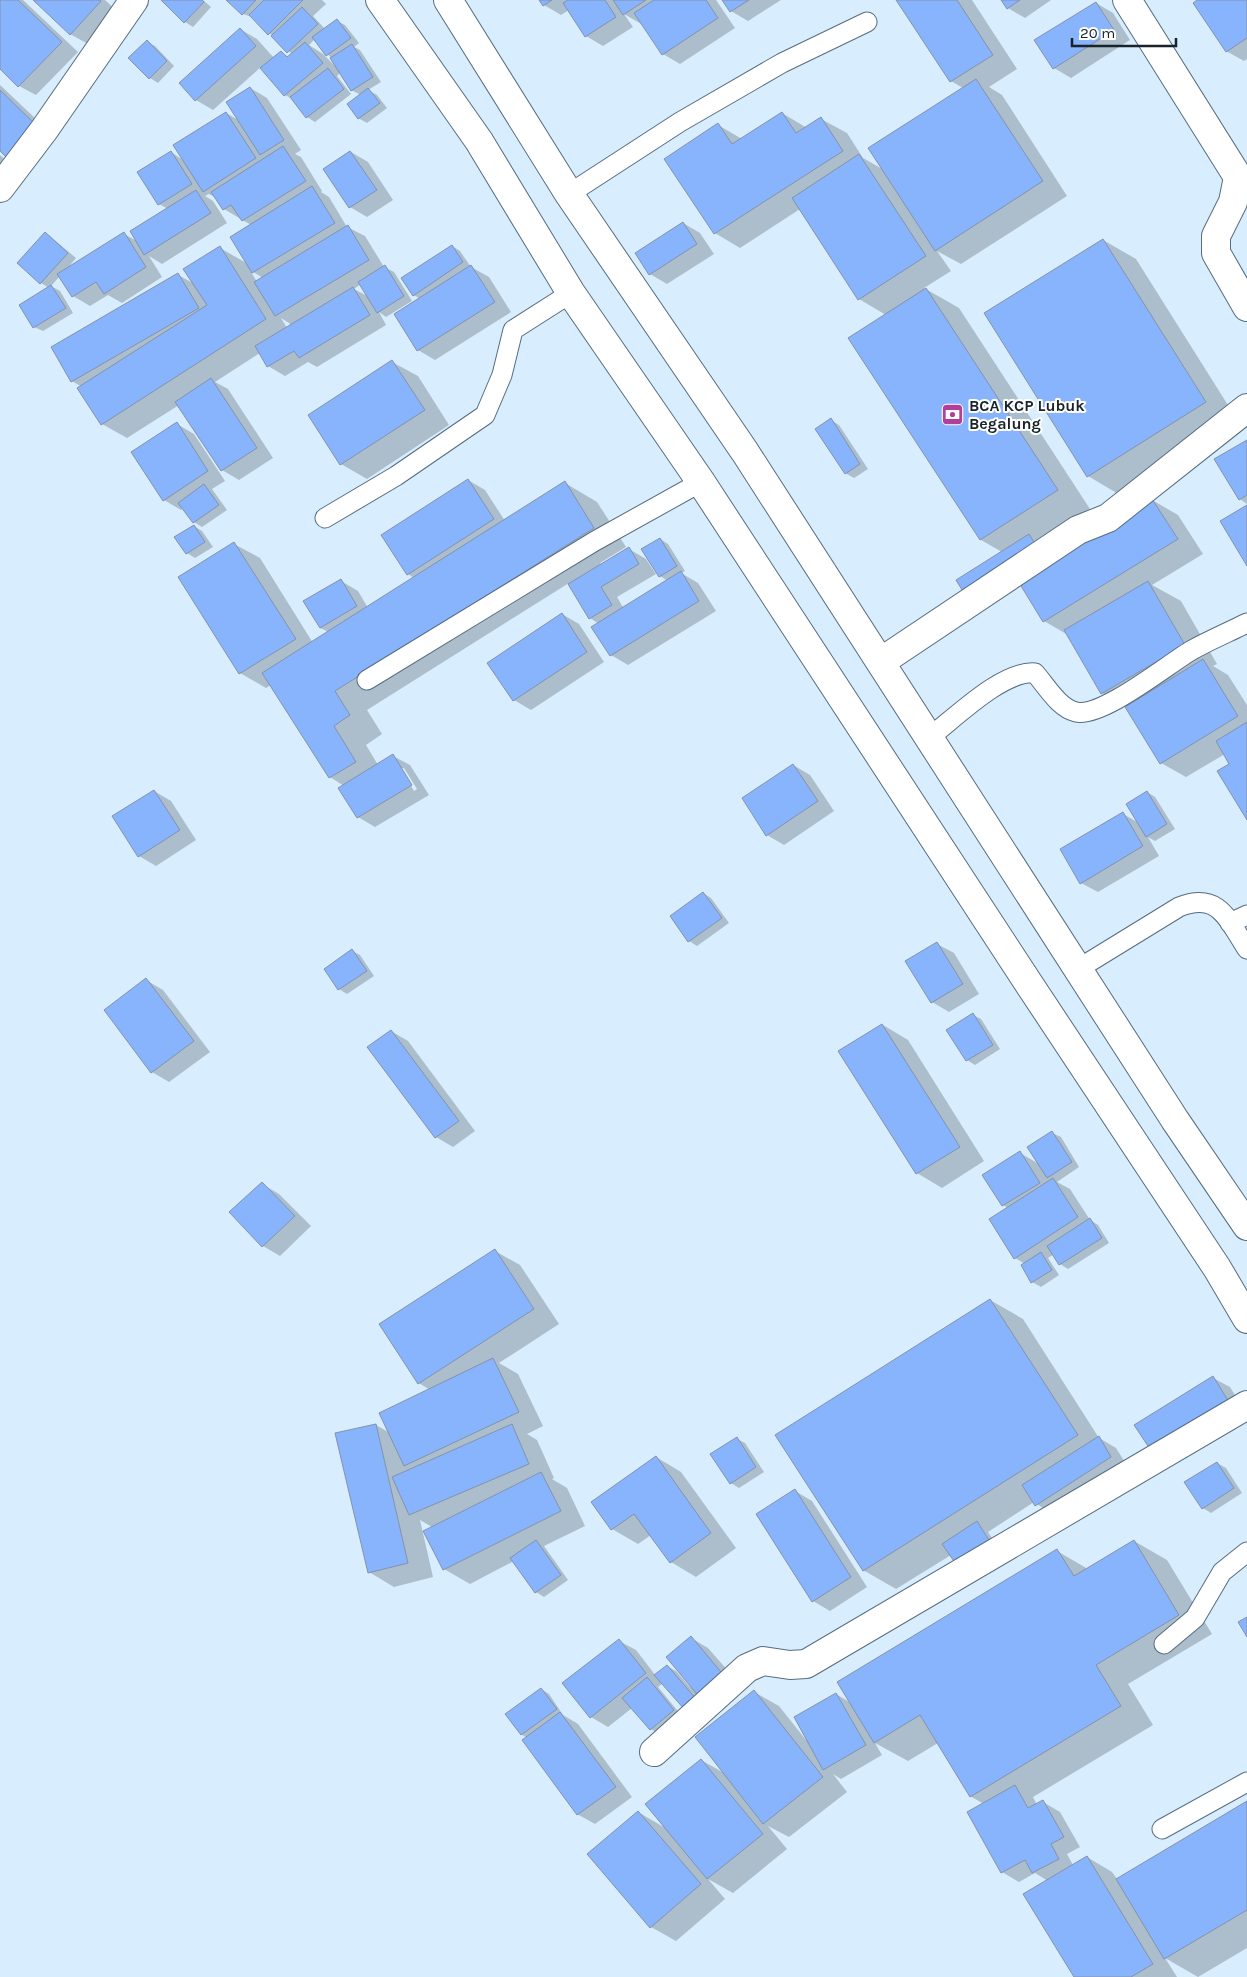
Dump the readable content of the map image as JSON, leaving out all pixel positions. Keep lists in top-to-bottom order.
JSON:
{
  "places": {
    "bank": ["BCA KCP Lubuk Begalung"]
  },
  "scale_bar": "20 m"
}
